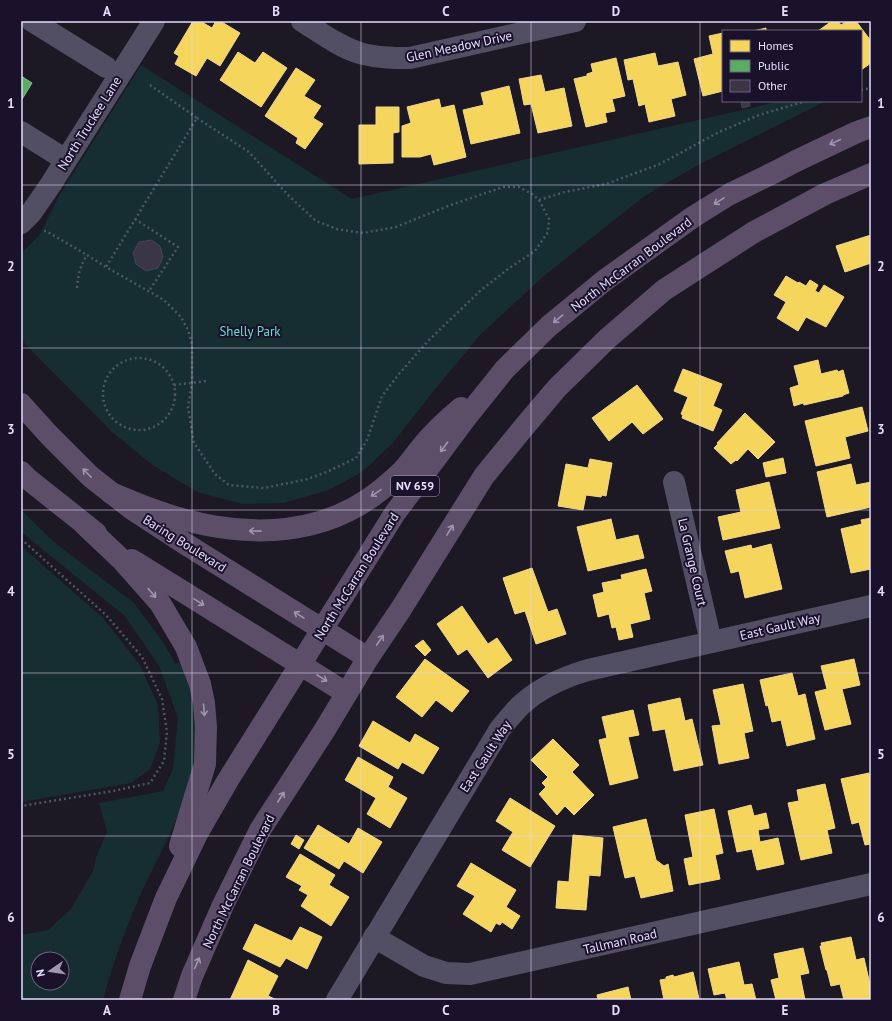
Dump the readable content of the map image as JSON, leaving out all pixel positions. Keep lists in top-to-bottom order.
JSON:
{
  "streets": {
    "main road": ["North McCarran Boulevard", "NV 659", "Baring Boulevard"],
    "street": [
      "Glen Meadow Drive",
      "North Truckee Lane",
      "La Grange Court",
      "East Gault Way",
      "Tallman Road"
    ]
  },
  "crossings": [
    ["North McCarran Boulevard", "Baring Boulevard"],
    ["La Grange Court", "East Gault Way"],
    ["East Gault Way", "Tallman Road"]
  ],
  "parks": ["Shelly Park"],
  "legend": ["Homes", "Public", "Other"],
  "north": "left",
  "grid": {
    "columns": [
      "A",
      "B",
      "C",
      "D",
      "E"
    ],
    "rows": [
      "1",
      "2",
      "3",
      "4",
      "5",
      "6"
    ]
  }
}
